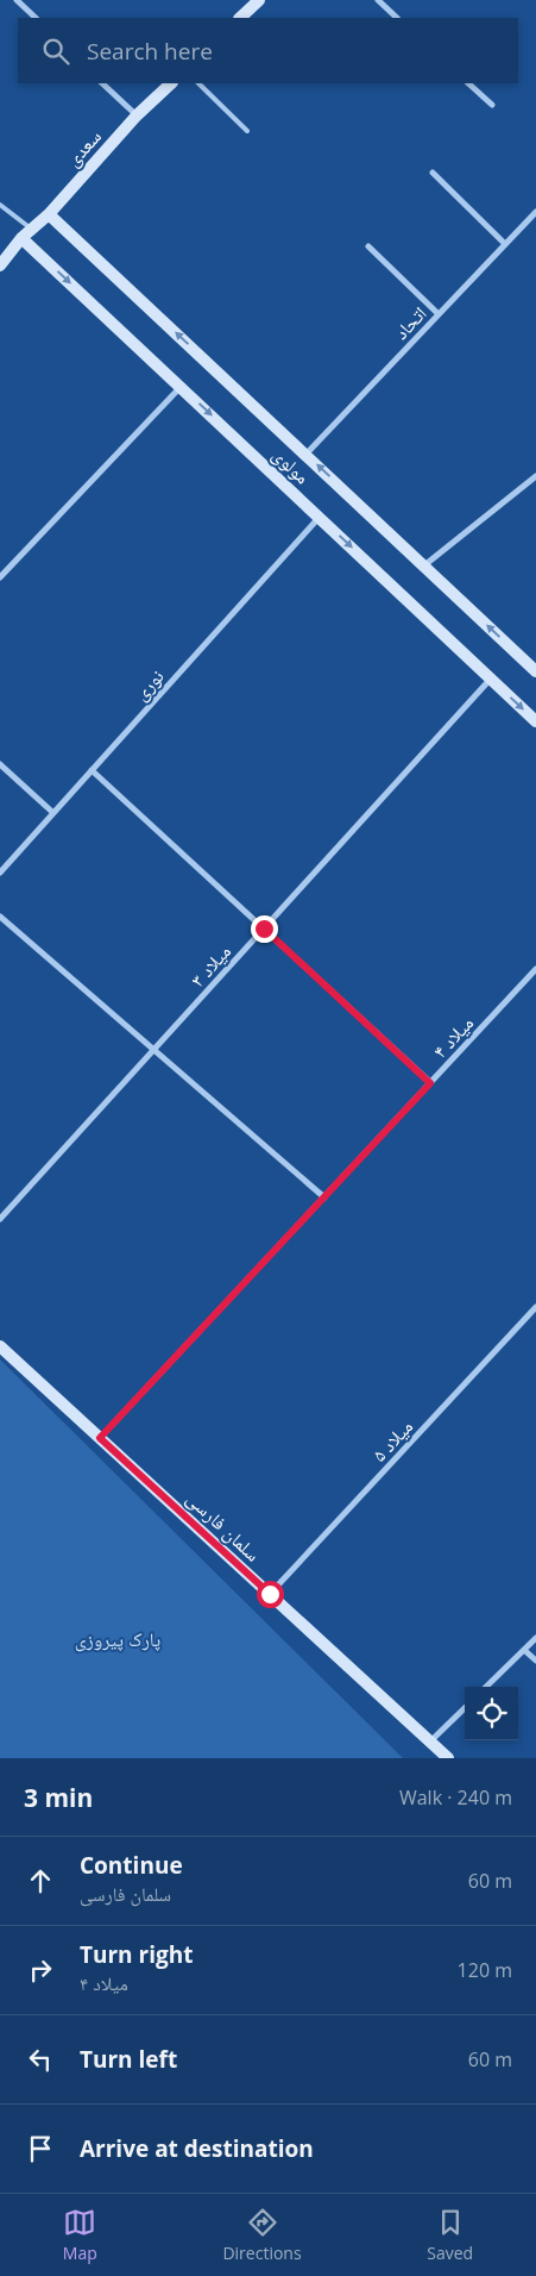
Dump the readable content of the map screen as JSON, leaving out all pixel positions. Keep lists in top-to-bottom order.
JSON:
{
  "streets": {
    "street": [
      "سعدی",
      "اتحاد",
      "مولوی",
      "نوری",
      "میلاد ۳",
      "میلاد ۴",
      "میلاد ۵",
      "سلمان فارسی"
    ]
  },
  "crossings": [
    ["سعدی", "مولوی"],
    ["اتحاد", "مولوی"],
    ["مولوی", "نوری"],
    ["مولوی", "میلاد ۳"],
    ["میلاد ۴", "سلمان فارسی"],
    ["میلاد ۵", "سلمان فارسی"]
  ],
  "parks": ["پارک پیروزی"],
  "page": {
    "search": "Search here",
    "heading": ["3 min", "Walk · 240 m"],
    "list": [
      ["Continue", "سلمان فارسی", "60 m"],
      ["Turn right", "میلاد ۴", "120 m"],
      ["Turn left", "60 m"],
      "Arrive at destination"
    ],
    "nav": ["Map", "Directions", "Saved"]
  }
}
